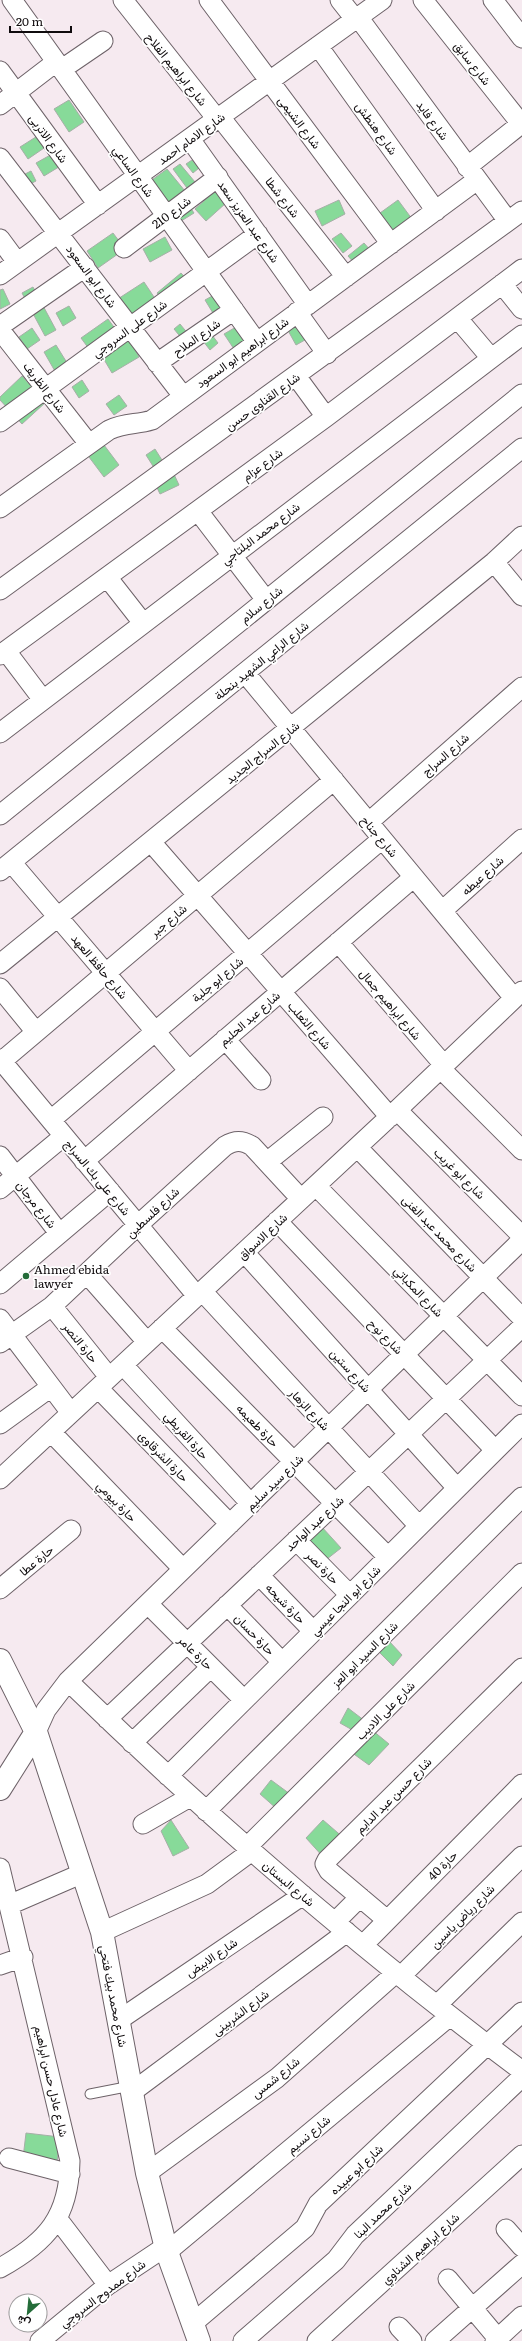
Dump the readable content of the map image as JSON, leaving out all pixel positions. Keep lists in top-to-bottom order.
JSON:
{
  "streets": {
    "street": [
      "شارع سابق",
      "شارع ابراهيم الفلاح",
      "شارع فايد",
      "شارع الشيمى",
      "شارع هنطش",
      "شارع الاتربى",
      "شارع الامام احمد",
      "شارع الساعي",
      "شارع شطا",
      "شارع 210",
      "شارع عبد العزيز سعد",
      "شارع ابو السعود",
      "شارع على السروجي",
      "شارع الملاح",
      "شارع ابراهيم ابو السعود",
      "شارع الظريف",
      "شارع القناوى حسن",
      "شارع عزام",
      "شارع محمد البلتاجي",
      "شارع سلام",
      "شارع الراعي الشهيد بنحلة",
      "شارع السراج الجديد",
      "شارع السراج",
      "شارع جناح",
      "شارع عيطه",
      "شارع جبر",
      "شارع حافظ العهد",
      "شارع ابو جلبة",
      "شارع ابراهيم جمال",
      "شارع عبد الحليم",
      "شارع الثعلب",
      "شارع ابو غريب",
      "شارع على بك السراج",
      "شارع مرجان",
      "شارع فلسطين",
      "شارع محمد عبد الغنى",
      "شارع الاسواق",
      "شارع المكباتي",
      "شارع نوح",
      "حارة النصر",
      "شارع ستين",
      "شارع الزهار",
      "حارة طعيمه",
      "حارة القريطي",
      "حارة الشرقاوى",
      "شارع سيد سليم",
      "حارة بيومي",
      "شارع عبد الواحد",
      "حارة عطا",
      "حارة نصر",
      "شارع ابو النجا عيسي",
      "حارة شيحه",
      "حارة حسان",
      "حارة عامر",
      "شارع السيد ابو العز",
      "شارع على الاديب",
      "شارع حسن عبد الدايم",
      "حارة 40",
      "شارع البستان",
      "شارع رياض ياسين",
      "شارع الابيض",
      "شارع محمد بيك فتحي",
      "شارع الشربينى",
      "شارع شمس",
      "شارع عادل حسن ابراهيم",
      "شارع نسيم",
      "شارع ابو عبيده",
      "شارع محمد البنا",
      "شارع ابراهيم الشناوي",
      "شارع ممدوح السروجي"
    ]
  },
  "crossings": [
    ["شارع سابق", "شارع ابراهيم ابو السعود"],
    ["شارع ابراهيم الفلاح", "شارع الامام احمد"],
    ["شارع ابراهيم الفلاح", "شارع شطا"],
    ["شارع فايد", "شارع الامام احمد"],
    ["شارع فايد", "شارع ابراهيم ابو السعود"],
    ["شارع فايد", "شارع القناوى حسن"],
    ["شارع الشيمى", "شارع الامام احمد"],
    ["شارع الشيمى", "شارع ابراهيم ابو السعود"],
    ["شارع هنطش", "شارع الامام احمد"],
    ["شارع هنطش", "شارع ابراهيم ابو السعود"],
    ["شارع الاتربى", "شارع الامام احمد"],
    ["شارع الامام احمد", "شارع الساعي"],
    ["شارع الامام احمد", "شارع شطا"],
    ["شارع الامام احمد", "شارع عبد العزيز سعد"],
    ["شارع الامام احمد", "شارع ابو السعود"],
    ["شارع الساعي", "شارع 210"],
    ["شارع الساعي", "شارع على السروجي"],
    ["شارع الساعي", "شارع الملاح"],
    ["شارع الساعي", "شارع ابراهيم ابو السعود"],
    ["شارع شطا", "شارع ابراهيم ابو السعود"],
    ["شارع 210", "شارع عبد العزيز سعد"],
    ["شارع عبد العزيز سعد", "شارع على السروجي"],
    ["شارع عبد العزيز سعد", "شارع ابراهيم ابو السعود"],
    ["شارع عبد العزيز سعد", "شارع القناوى حسن"],
    ["شارع ابو السعود", "شارع على السروجي"],
    ["شارع ابو السعود", "شارع الملاح"],
    ["شارع ابو السعود", "شارع ابراهيم ابو السعود"],
    ["شارع على السروجي", "شارع الظريف"],
    ["شارع ابراهيم ابو السعود", "شارع الظريف"],
    ["شارع الراعي الشهيد بنحلة", "شارع جناح"],
    ["شارع الراعي الشهيد بنحلة", "شارع حافظ العهد"],
    ["شارع السراج الجديد", "شارع جناح"],
    ["شارع السراج الجديد", "شارع حافظ العهد"],
    ["شارع السراج الجديد", "شارع الثعلب"],
    ["شارع السراج", "شارع جناح"],
    ["شارع جناح", "شارع عيطه"],
    ["شارع جناح", "شارع جبر"],
    ["شارع جناح", "شارع ابو جلبة"],
    ["شارع جناح", "شارع عبد الحليم"],
    ["شارع جناح", "شارع الاسواق"],
    ["شارع جبر", "شارع حافظ العهد"],
    ["شارع جبر", "شارع الثعلب"],
    ["شارع جبر", "شارع على بك السراج"],
    ["شارع حافظ العهد", "شارع ابو جلبة"],
    ["شارع حافظ العهد", "شارع عبد الحليم"],
    ["شارع ابو جلبة", "شارع الثعلب"],
    ["شارع ابو جلبة", "شارع على بك السراج"],
    ["شارع ابراهيم جمال", "شارع عبد الحليم"],
    ["شارع ابراهيم جمال", "شارع الاسواق"],
    ["شارع عبد الحليم", "شارع الثعلب"],
    ["شارع عبد الحليم", "شارع على بك السراج"],
    ["شارع الثعلب", "شارع ابو غريب"],
    ["شارع الثعلب", "شارع الاسواق"],
    ["شارع ابو غريب", "شارع الاسواق"],
    ["شارع على بك السراج", "شارع فلسطين"],
    ["شارع على بك السراج", "شارع الاسواق"],
    ["شارع على بك السراج", "شارع الزهار"],
    ["شارع فلسطين", "شارع الاسواق"],
    ["شارع فلسطين", "حارة النصر"],
    ["شارع محمد عبد الغنى", "شارع الاسواق"],
    ["شارع محمد عبد الغنى", "شارع سيد سليم"],
    ["شارع الاسواق", "شارع المكباتي"],
    ["شارع الاسواق", "شارع نوح"],
    ["شارع الاسواق", "حارة النصر"],
    ["شارع الاسواق", "شارع ستين"],
    ["شارع الاسواق", "شارع الزهار"],
    ["شارع الاسواق", "حارة طعيمه"],
    ["شارع الاسواق", "حارة القريطي"],
    ["شارع الاسواق", "حارة الشرقاوى"],
    ["شارع الاسواق", "حارة بيومي"],
    ["شارع المكباتي", "شارع سيد سليم"],
    ["شارع المكباتي", "شارع عبد الواحد"],
    ["شارع نوح", "شارع سيد سليم"],
    ["شارع نوح", "شارع عبد الواحد"],
    ["شارع نوح", "شارع ابو النجا عيسي"],
    ["حارة النصر", "حارة القريطي"],
    ["حارة النصر", "حارة الشرقاوى"],
    ["شارع ستين", "شارع سيد سليم"],
    ["شارع ستين", "شارع عبد الواحد"],
    ["شارع ستين", "شارع ابو النجا عيسي"],
    ["شارع الزهار", "شارع سيد سليم"],
    ["شارع الزهار", "شارع عبد الواحد"],
    ["شارع الزهار", "شارع ابو النجا عيسي"],
    ["حارة طعيمه", "شارع سيد سليم"],
    ["حارة طعيمه", "شارع عبد الواحد"],
    ["حارة طعيمه", "شارع ابو النجا عيسي"],
    ["حارة القريطي", "حارة الشرقاوى"],
    ["حارة القريطي", "شارع سيد سليم"],
    ["حارة الشرقاوى", "شارع سيد سليم"],
    ["شارع سيد سليم", "حارة بيومي"],
    ["شارع سيد سليم", "حارة عامر"],
    ["شارع سيد سليم", "شارع البستان"],
    ["شارع سيد سليم", "شارع محمد بيك فتحي"],
    ["شارع عبد الواحد", "حارة نصر"],
    ["شارع عبد الواحد", "حارة شيحه"],
    ["شارع عبد الواحد", "حارة حسان"],
    ["شارع عبد الواحد", "حارة عامر"],
    ["شارع عبد الواحد", "شارع البستان"],
    ["حارة نصر", "شارع ابو النجا عيسي"],
    ["شارع ابو النجا عيسي", "حارة شيحه"],
    ["شارع ابو النجا عيسي", "حارة حسان"],
    ["شارع ابو النجا عيسي", "حارة عامر"],
    ["شارع ابو النجا عيسي", "شارع البستان"],
    ["شارع السيد ابو العز", "شارع البستان"],
    ["شارع على الاديب", "شارع البستان"],
    ["شارع على الاديب", "شارع محمد بيك فتحي"],
    ["شارع حسن عبد الدايم", "حارة 40"],
    ["شارع حسن عبد الدايم", "شارع الشربينى"],
    ["حارة 40", "شارع البستان"],
    ["شارع البستان", "شارع رياض ياسين"],
    ["شارع البستان", "شارع الابيض"],
    ["شارع البستان", "شارع الشربينى"],
    ["شارع البستان", "شارع شمس"],
    ["شارع البستان", "شارع نسيم"],
    ["شارع البستان", "شارع ابو عبيده"],
    ["شارع رياض ياسين", "شارع شمس"],
    ["شارع الابيض", "شارع محمد بيك فتحي"],
    ["شارع محمد بيك فتحي", "شارع الشربينى"],
    ["شارع محمد بيك فتحي", "شارع شمس"],
    ["شارع محمد بيك فتحي", "شارع نسيم"],
    ["شارع محمد بيك فتحي", "شارع ابو عبيده"],
    ["شارع محمد بيك فتحي", "شارع ممدوح السروجي"],
    ["شارع نسيم", "شارع ممدوح السروجي"]
  ],
  "places": ["Ahmed ebida lawyer"],
  "scale_bar": "20 m",
  "north": "bottom left"
}
